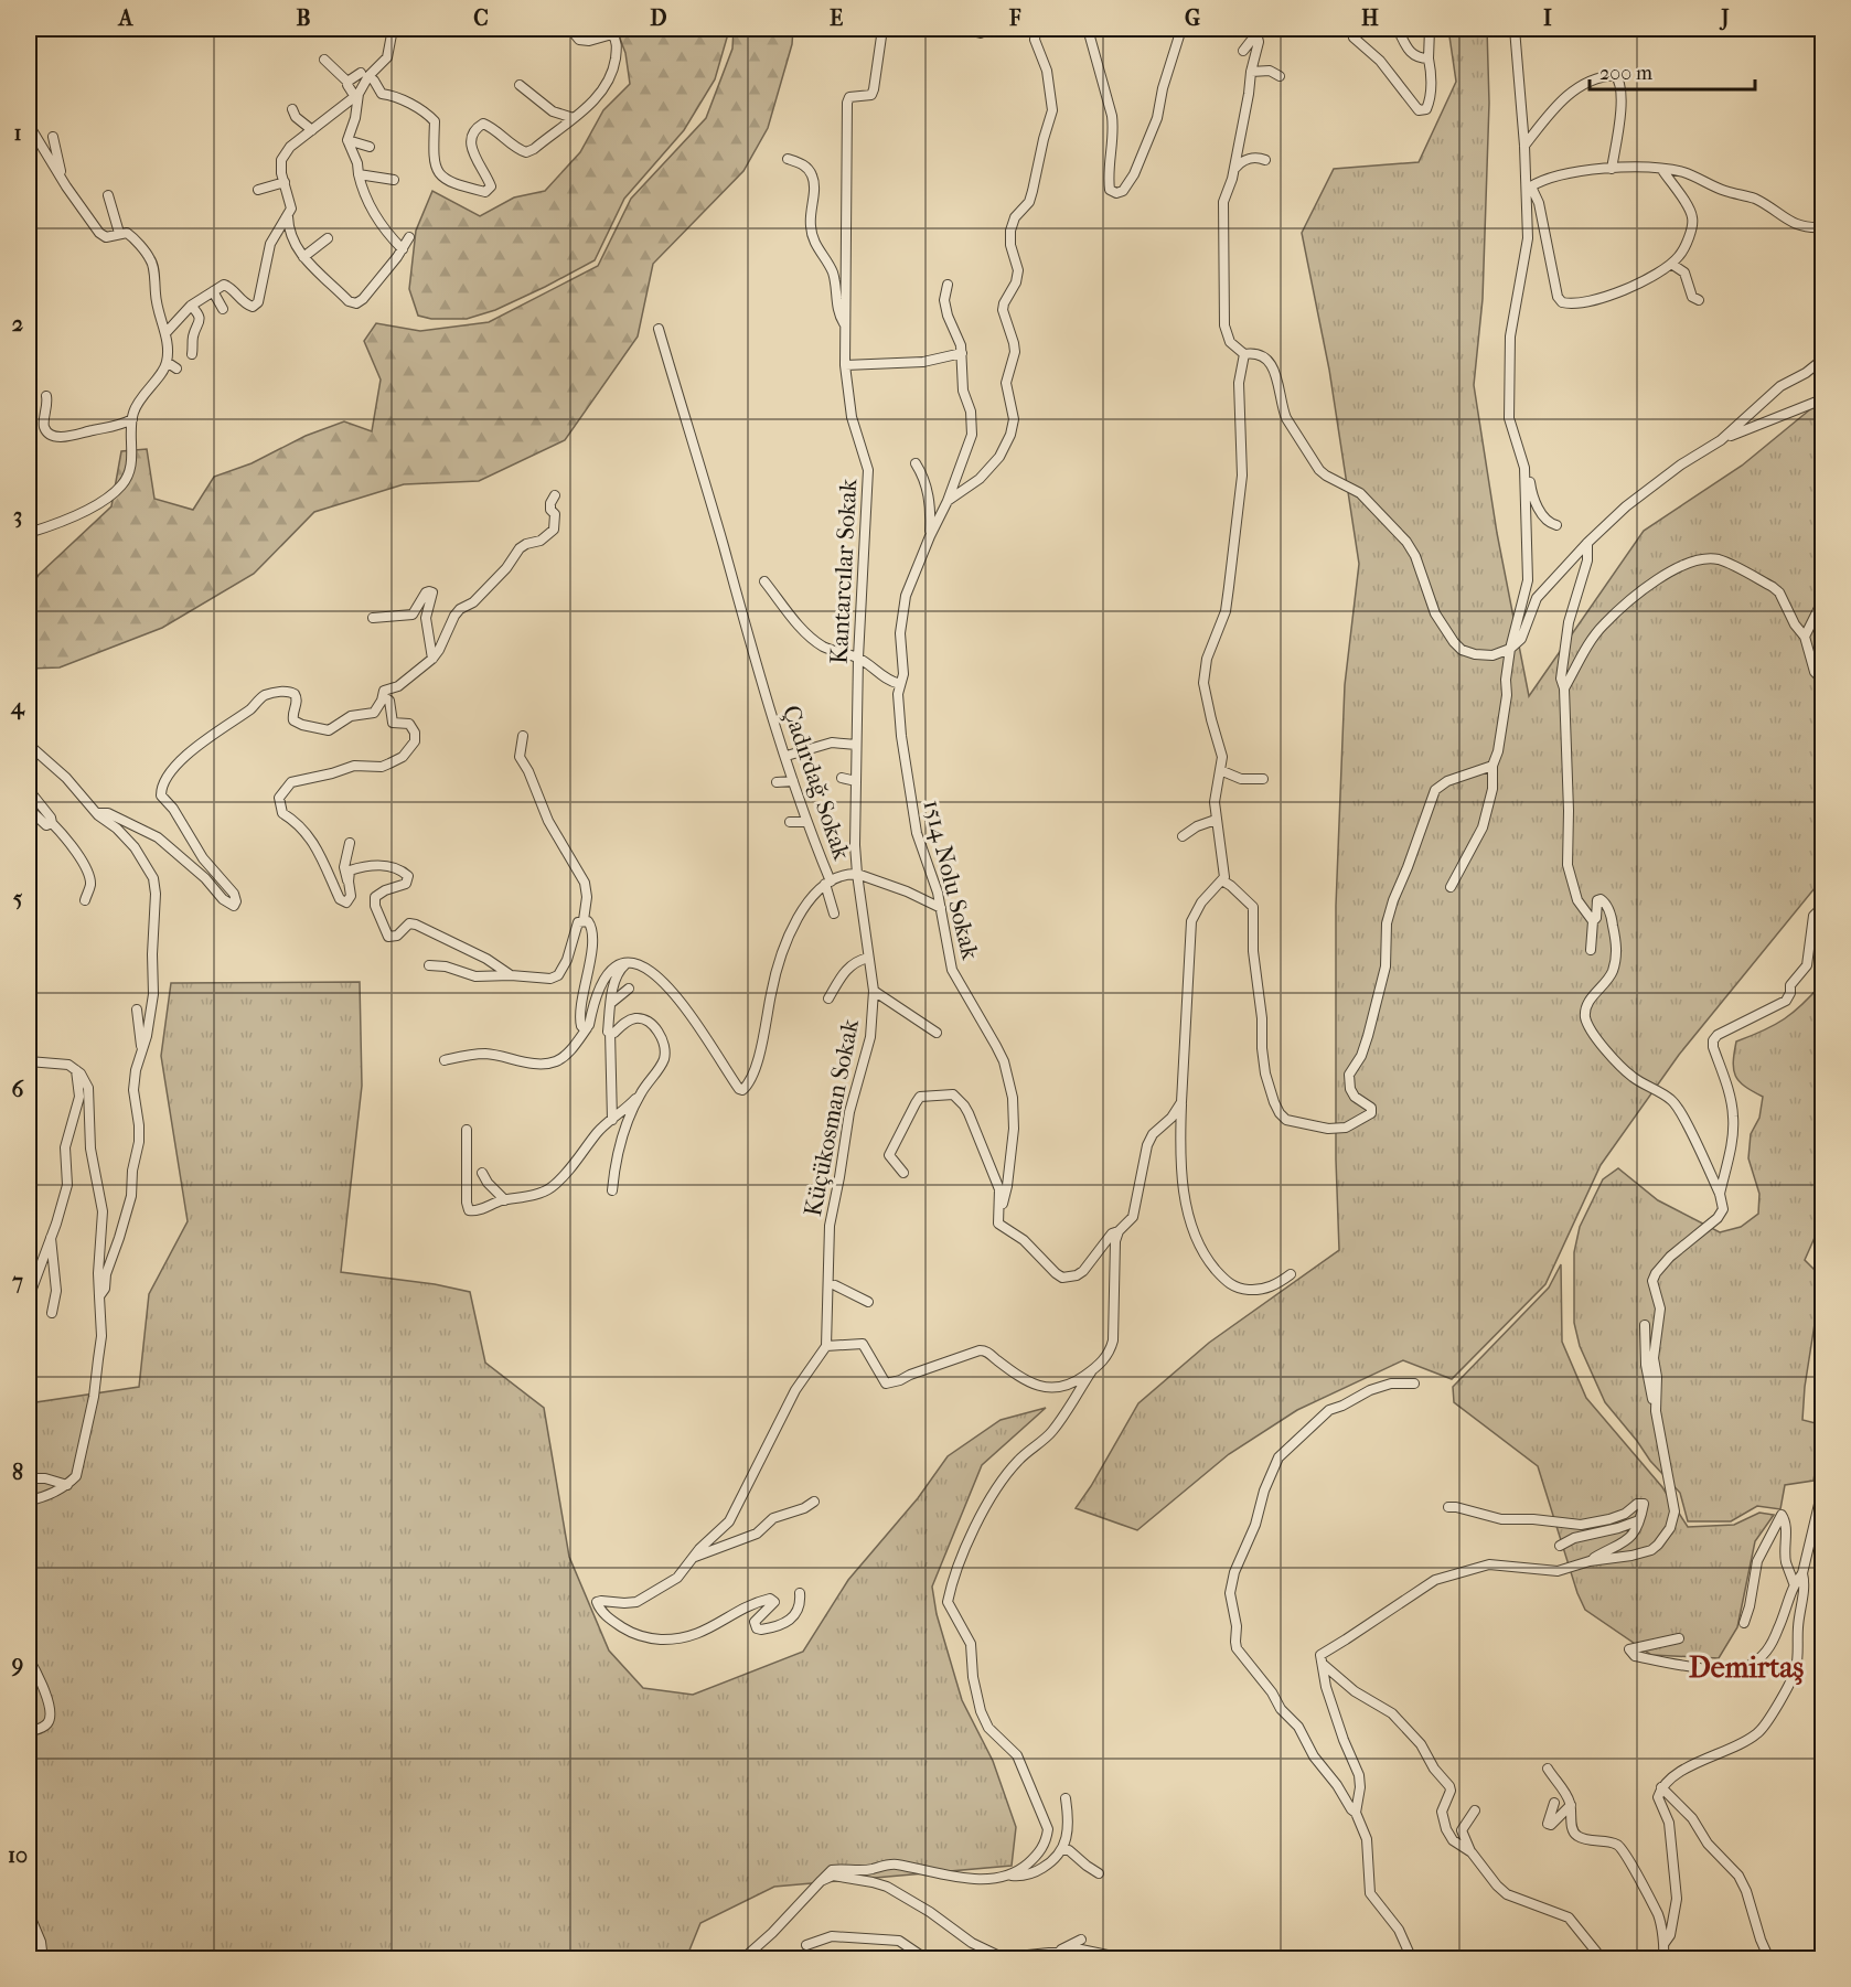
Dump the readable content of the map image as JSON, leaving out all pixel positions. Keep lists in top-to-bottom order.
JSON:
{
  "streets": {
    "street": [
      "Kantarcılar Sokak",
      "Çadırdağ Sokak",
      "1514 Nolu Sokak",
      "Küçükosman Sokak"
    ]
  },
  "crossings": [
    ["Kantarcılar Sokak", "Küçükosman Sokak"]
  ],
  "districts": ["Demirtaş"],
  "scale_bar": "200 m",
  "grid": {
    "columns": [
      "A",
      "B",
      "C",
      "D",
      "E",
      "F",
      "G",
      "H",
      "I",
      "J"
    ],
    "rows": [
      "1",
      "2",
      "3",
      "4",
      "5",
      "6",
      "7",
      "8",
      "9",
      "10"
    ]
  }
}
